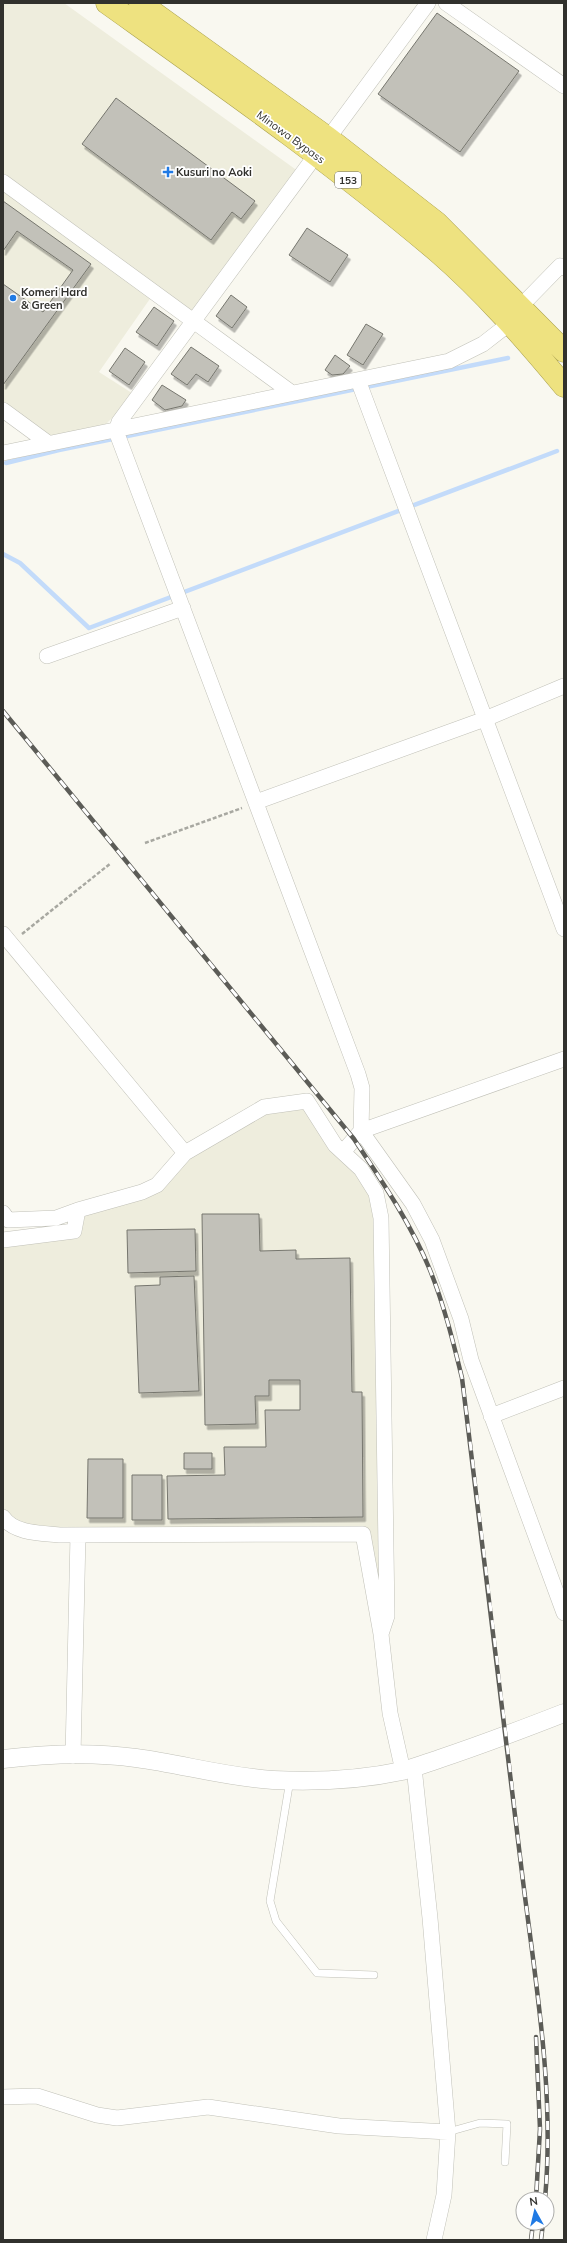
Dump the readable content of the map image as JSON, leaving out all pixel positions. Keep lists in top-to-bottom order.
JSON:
{
  "streets": {
    "highway": ["Minowa Bypass", "153"]
  },
  "places": {
    "health": ["Kusuri no Aoki"],
    "other": ["Komeri Hard & Green"]
  },
  "north": "top"
}
